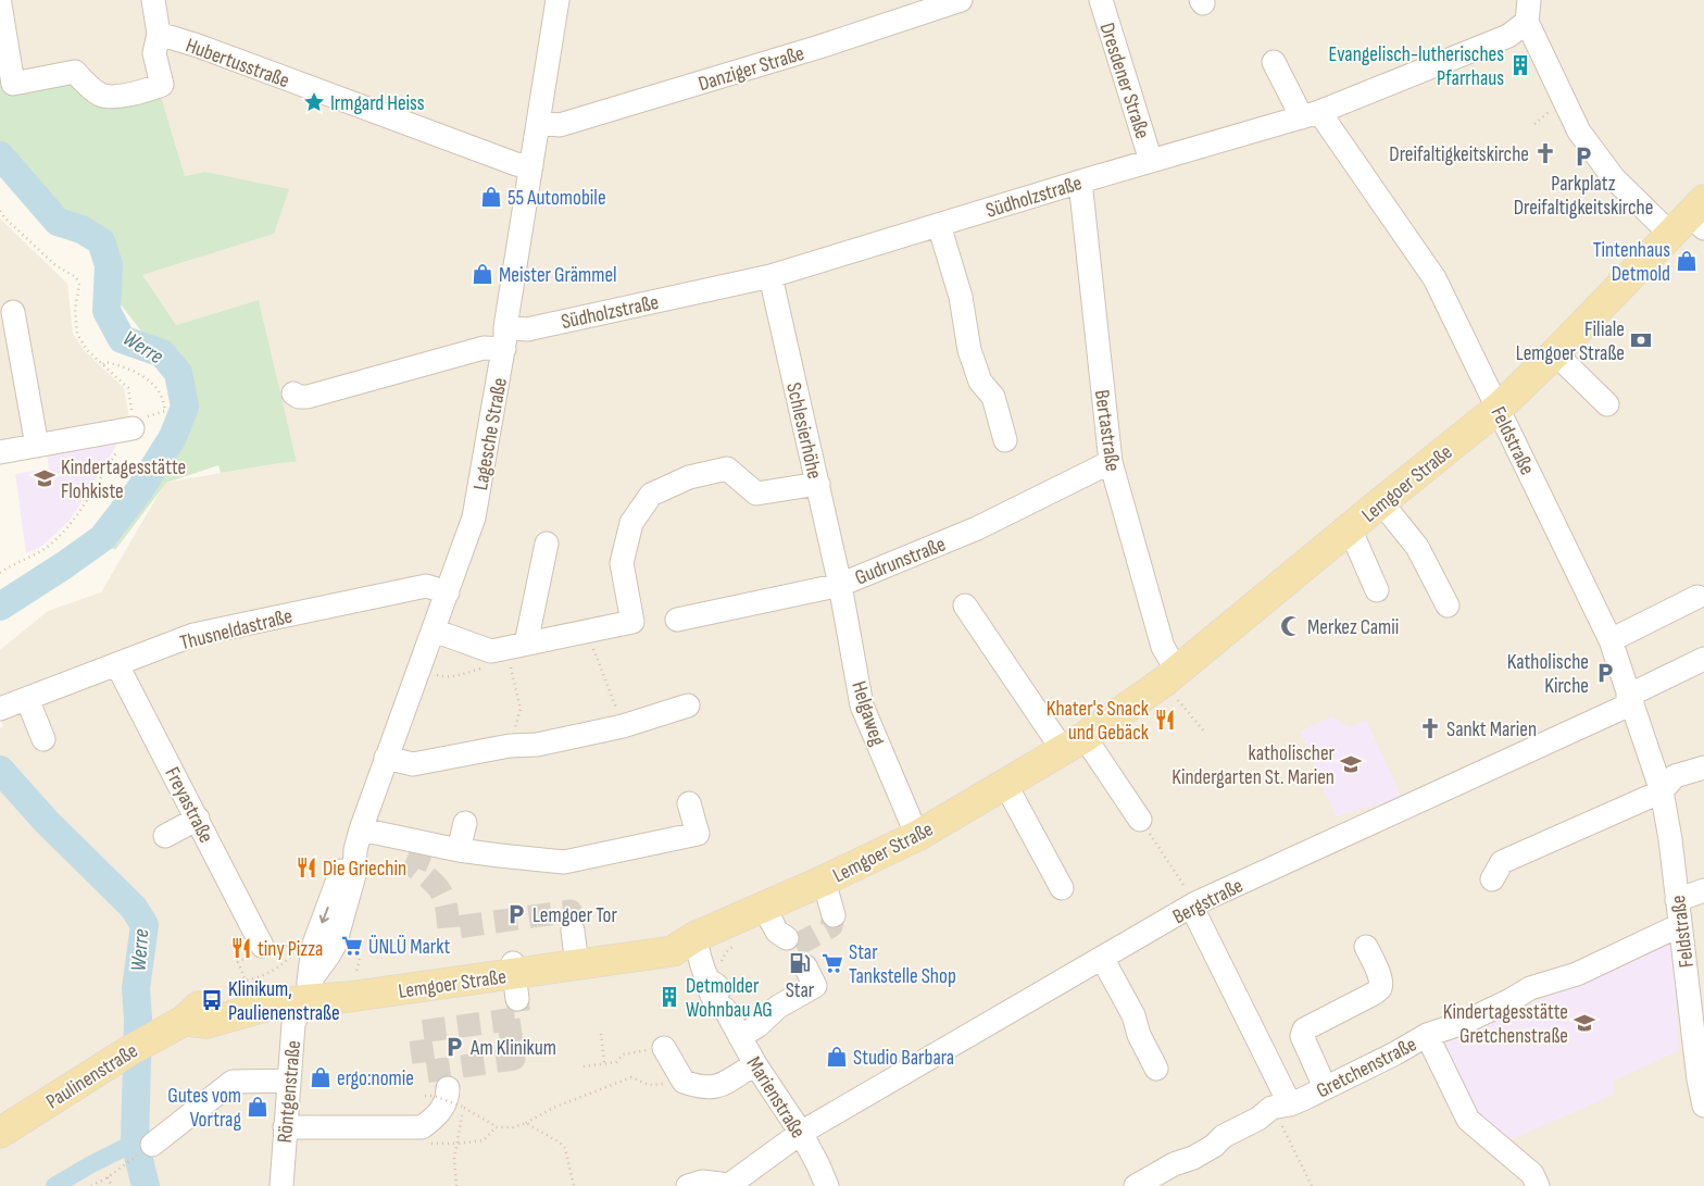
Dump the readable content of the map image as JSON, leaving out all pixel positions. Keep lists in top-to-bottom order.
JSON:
{
  "streets": {
    "main road": ["Lemgoer Straße", "Paulinenstraße"],
    "street": [
      "Hubertusstraße",
      "Danziger Straße",
      "Dresdener Straße",
      "Südholzstraße",
      "Schlesierhöhe",
      "Bertastraße",
      "Lagesche Straße",
      "Feldstraße",
      "Gudrunstraße",
      "Thusneldastraße",
      "Helgaweg",
      "Freyastraße",
      "Bergstraße",
      "Gretchenstraße",
      "Röntgenstraße",
      "Marienstraße"
    ]
  },
  "crossings": [
    ["Hubertusstraße", "Lagesche Straße"],
    ["Danziger Straße", "Lagesche Straße"],
    ["Dresdener Straße", "Südholzstraße"],
    ["Südholzstraße", "Schlesierhöhe"],
    ["Südholzstraße", "Bertastraße"],
    ["Südholzstraße", "Lagesche Straße"],
    ["Südholzstraße", "Feldstraße"],
    ["Schlesierhöhe", "Gudrunstraße"],
    ["Schlesierhöhe", "Helgaweg"],
    ["Bertastraße", "Lemgoer Straße"],
    ["Bertastraße", "Gudrunstraße"],
    ["Lagesche Straße", "Lemgoer Straße"],
    ["Lagesche Straße", "Thusneldastraße"],
    ["Lagesche Straße", "Paulinenstraße"],
    ["Lagesche Straße", "Röntgenstraße"],
    ["Feldstraße", "Lemgoer Straße"],
    ["Feldstraße", "Bergstraße"],
    ["Feldstraße", "Gretchenstraße"],
    ["Lemgoer Straße", "Helgaweg"],
    ["Lemgoer Straße", "Paulinenstraße"],
    ["Lemgoer Straße", "Röntgenstraße"],
    ["Lemgoer Straße", "Marienstraße"],
    ["Gudrunstraße", "Helgaweg"],
    ["Thusneldastraße", "Freyastraße"],
    ["Bergstraße", "Marienstraße"],
    ["Paulinenstraße", "Röntgenstraße"]
  ],
  "water": ["Werre"],
  "places": {
    "building": ["Evangelisch-lutherisches Pfarrhaus", "Detmolder Wohnbau AG"],
    "place": ["Irmgard Heiss"],
    "church": ["Dreifaltigkeitskirche", "Sankt Marien"],
    "parking": [
      "Parkplatz Dreifaltigkeitskirche",
      "Katholische Kirche",
      "Lemgoer Tor",
      "Am Klinikum"
    ],
    "shop": [
      "55 Automobile",
      "Tintenhaus Detmold",
      "Meister Grämmel",
      "Studio Barbara",
      "ergo:nomie",
      "Gutes vom Vortrag"
    ],
    "bank": ["Filiale Lemgoer Straße"],
    "school or university": ["Kindertagesstätte Flohkiste", "katholischer Kindergarten St. Marien", "Kindertagesstätte Gretchenstraße"],
    "mosque": ["Merkez Camii"],
    "restaurant": ["Khater's Snack und Gebäck", "Die Griechin", "tiny Pizza"],
    "supermarket": ["ÜNLÜ Markt", "Star Tankstelle Shop"],
    "fuel station": ["Star"],
    "bus stop": ["Klinikum, Paulienenstraße"]
  }
}
